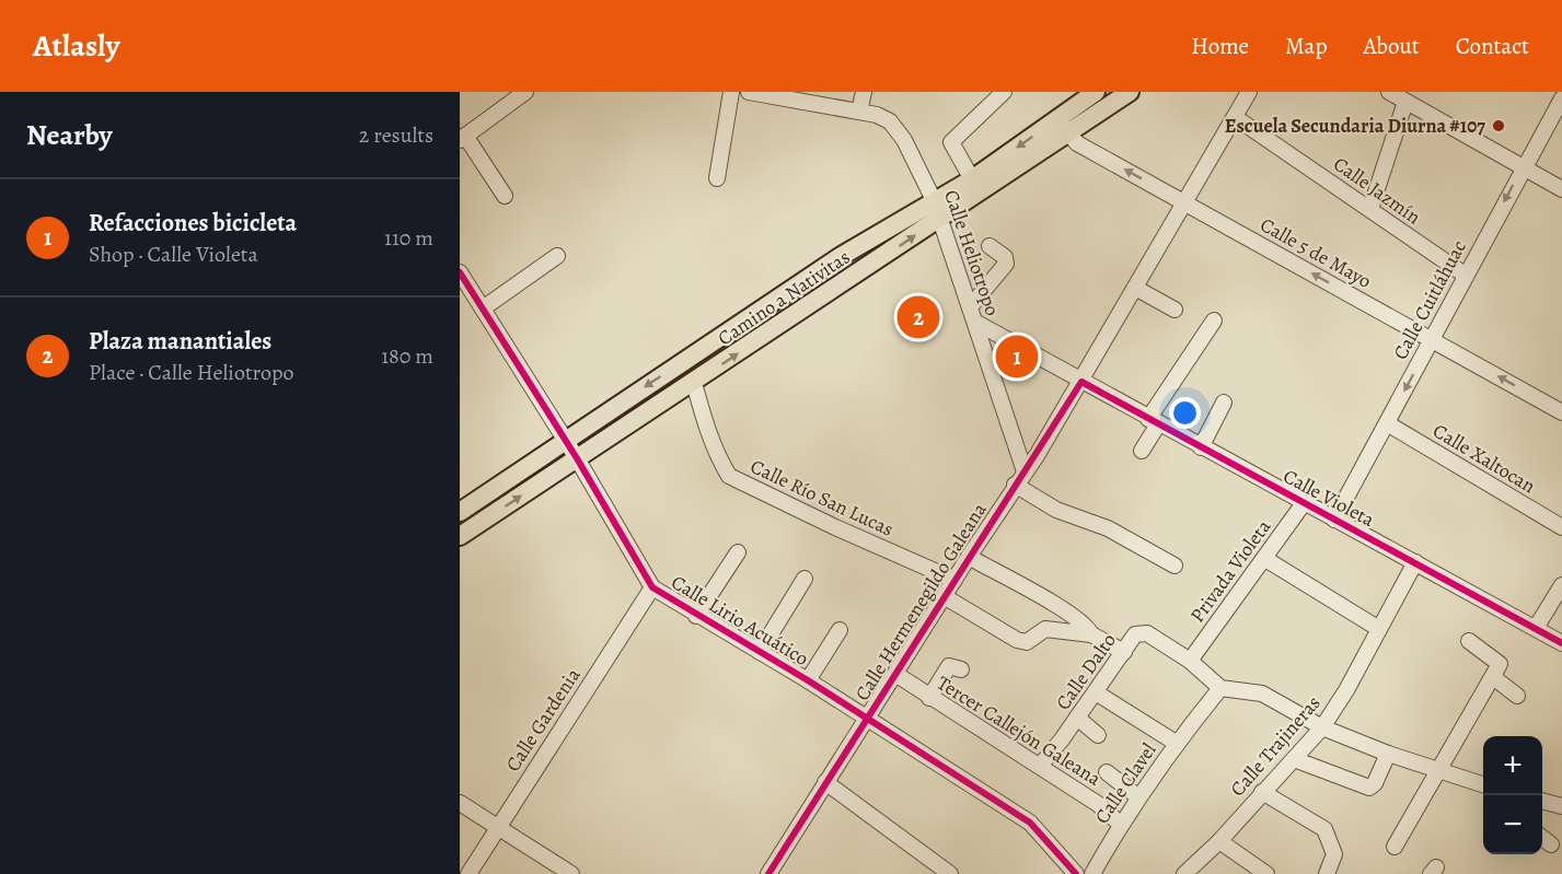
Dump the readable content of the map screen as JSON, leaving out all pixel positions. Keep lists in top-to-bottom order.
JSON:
{
  "streets": {
    "main road": ["Camino a Nativitas"],
    "street": [
      "Calle Jazmín",
      "Calle Heliotropo",
      "Calle 5 de Mayo",
      "Calle Cuitláhuac",
      "Calle Xaltocan",
      "Calle Río San Lucas",
      "Calle Violeta",
      "Privada Violeta",
      "Calle Hermenegildo Galeana",
      "Calle Lirio Acuático",
      "Calle Dalto",
      "Calle Gardenia",
      "Tercer Callejón Galeana",
      "Calle Trajineras",
      "Calle Clavel"
    ]
  },
  "crossings": [
    ["Calle Jazmín", "Calle Cuitláhuac"],
    ["Calle Jazmín", "Calle Hermenegildo Galeana"],
    ["Calle Heliotropo", "Camino a Nativitas"],
    ["Calle Heliotropo", "Calle Violeta"],
    ["Calle Heliotropo", "Calle Hermenegildo Galeana"],
    ["Calle 5 de Mayo", "Camino a Nativitas"],
    ["Calle 5 de Mayo", "Calle Cuitláhuac"],
    ["Calle 5 de Mayo", "Calle Hermenegildo Galeana"],
    ["Camino a Nativitas", "Calle Río San Lucas"],
    ["Camino a Nativitas", "Calle Lirio Acuático"],
    ["Calle Cuitláhuac", "Calle Xaltocan"],
    ["Calle Cuitláhuac", "Calle Violeta"],
    ["Calle Río San Lucas", "Calle Hermenegildo Galeana"],
    ["Calle Violeta", "Privada Violeta"],
    ["Calle Violeta", "Calle Hermenegildo Galeana"],
    ["Calle Violeta", "Calle Trajineras"],
    ["Privada Violeta", "Calle Dalto"],
    ["Calle Hermenegildo Galeana", "Calle Lirio Acuático"],
    ["Calle Hermenegildo Galeana", "Tercer Callejón Galeana"],
    ["Calle Lirio Acuático", "Calle Gardenia"],
    ["Calle Dalto", "Tercer Callejón Galeana"],
    ["Tercer Callejón Galeana", "Calle Clavel"]
  ],
  "one_way": ["Calle 5 de Mayo"],
  "places": ["Escuela Secundaria Diurna #107"],
  "page": {
    "header": "Atlasly",
    "nav": [
      "Home",
      "Map",
      "About",
      "Contact"
    ],
    "heading": ["Nearby", "2 results"],
    "list": [
      {
        "mark": "1",
        "name": "Refacciones bicicleta",
        "note": "Shop · Calle Violeta",
        "value": "110 m"
      },
      {
        "mark": "2",
        "name": "Plaza manantiales",
        "note": "Place · Calle Heliotropo",
        "value": "180 m"
      }
    ],
    "pins": ["2", "1"],
    "map_buttons": ["+", "−"]
  }
}
